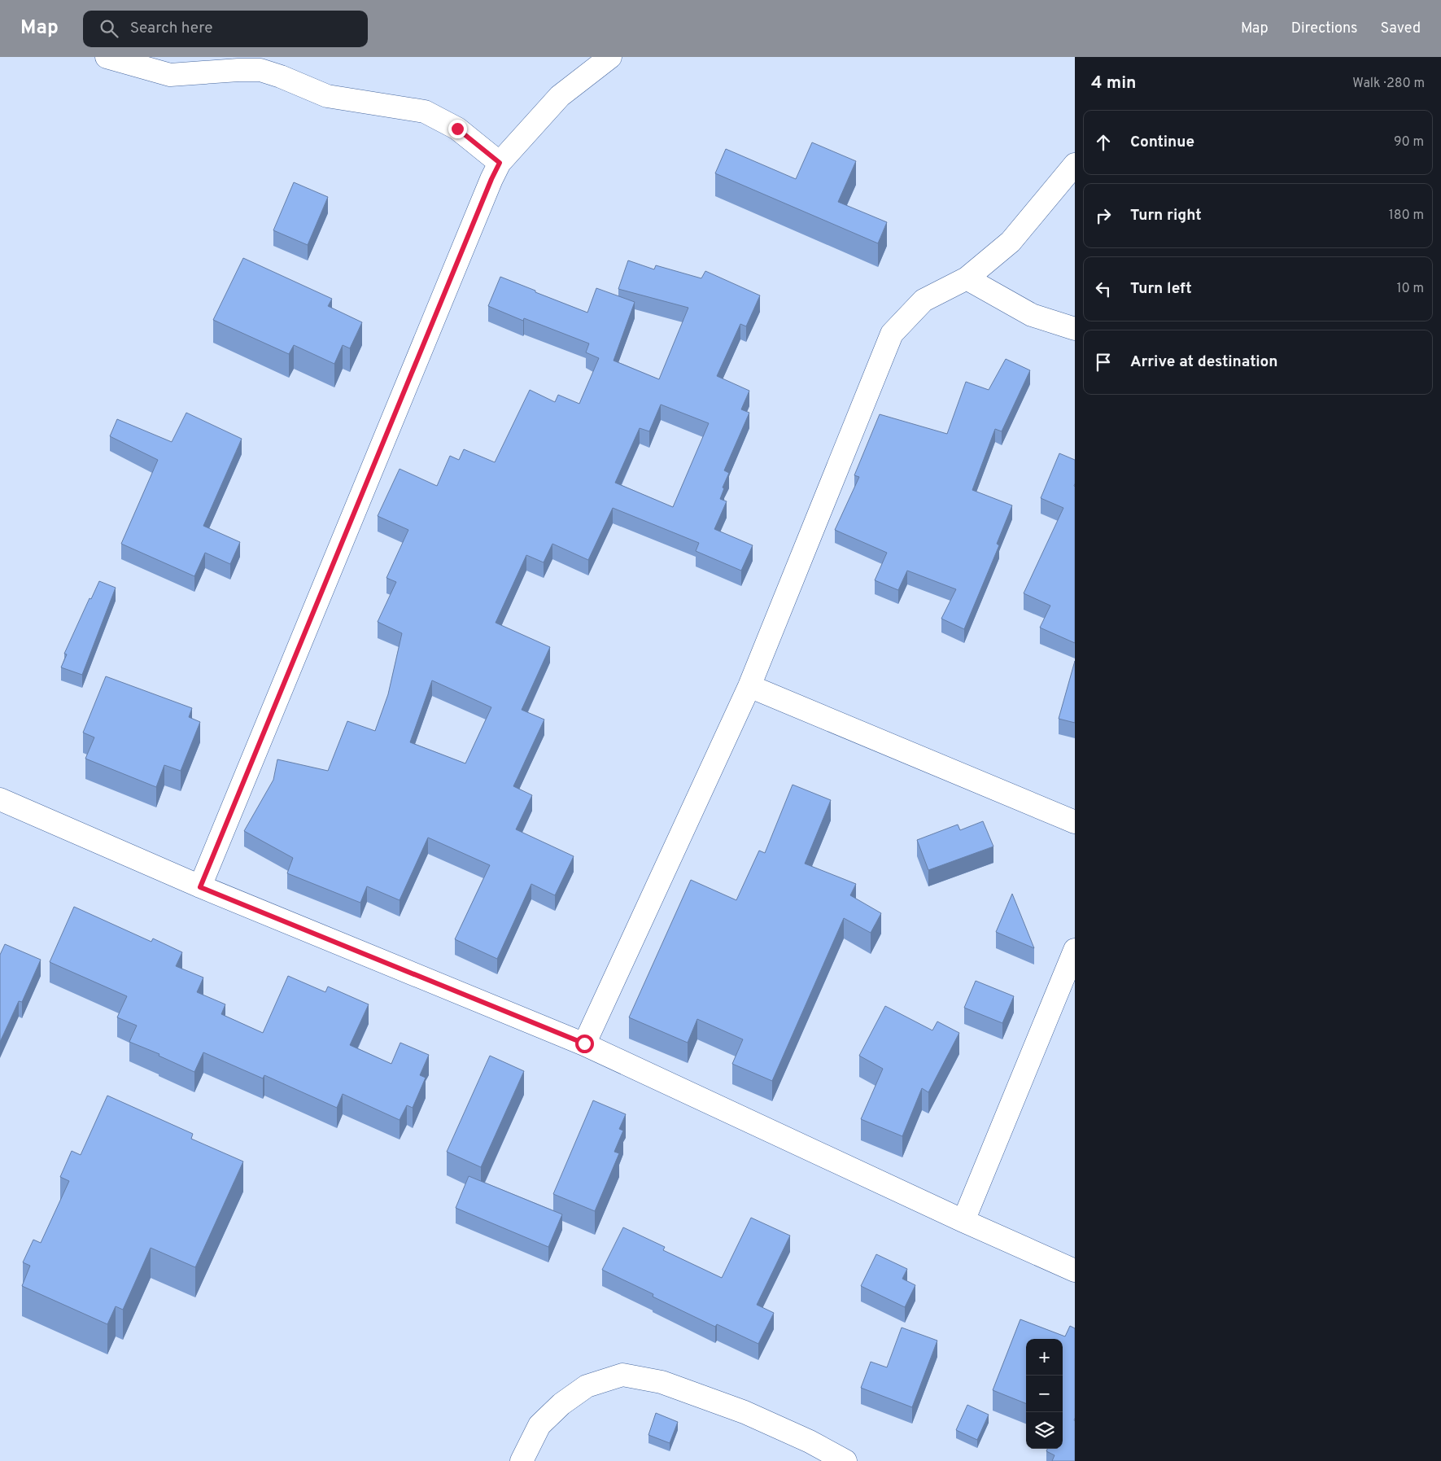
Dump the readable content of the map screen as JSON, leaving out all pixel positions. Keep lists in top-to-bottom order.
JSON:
{
  "page": {
    "header": "Map",
    "search": "Search here",
    "nav": ["Map", "Directions", "Saved"],
    "heading": ["4 min", "Walk · 280 m"],
    "list": [
      ["Continue", "90 m"],
      ["Turn right", "180 m"],
      ["Turn left", "10 m"],
      "Arrive at destination"
    ],
    "map_buttons": ["+", "−"]
  }
}
